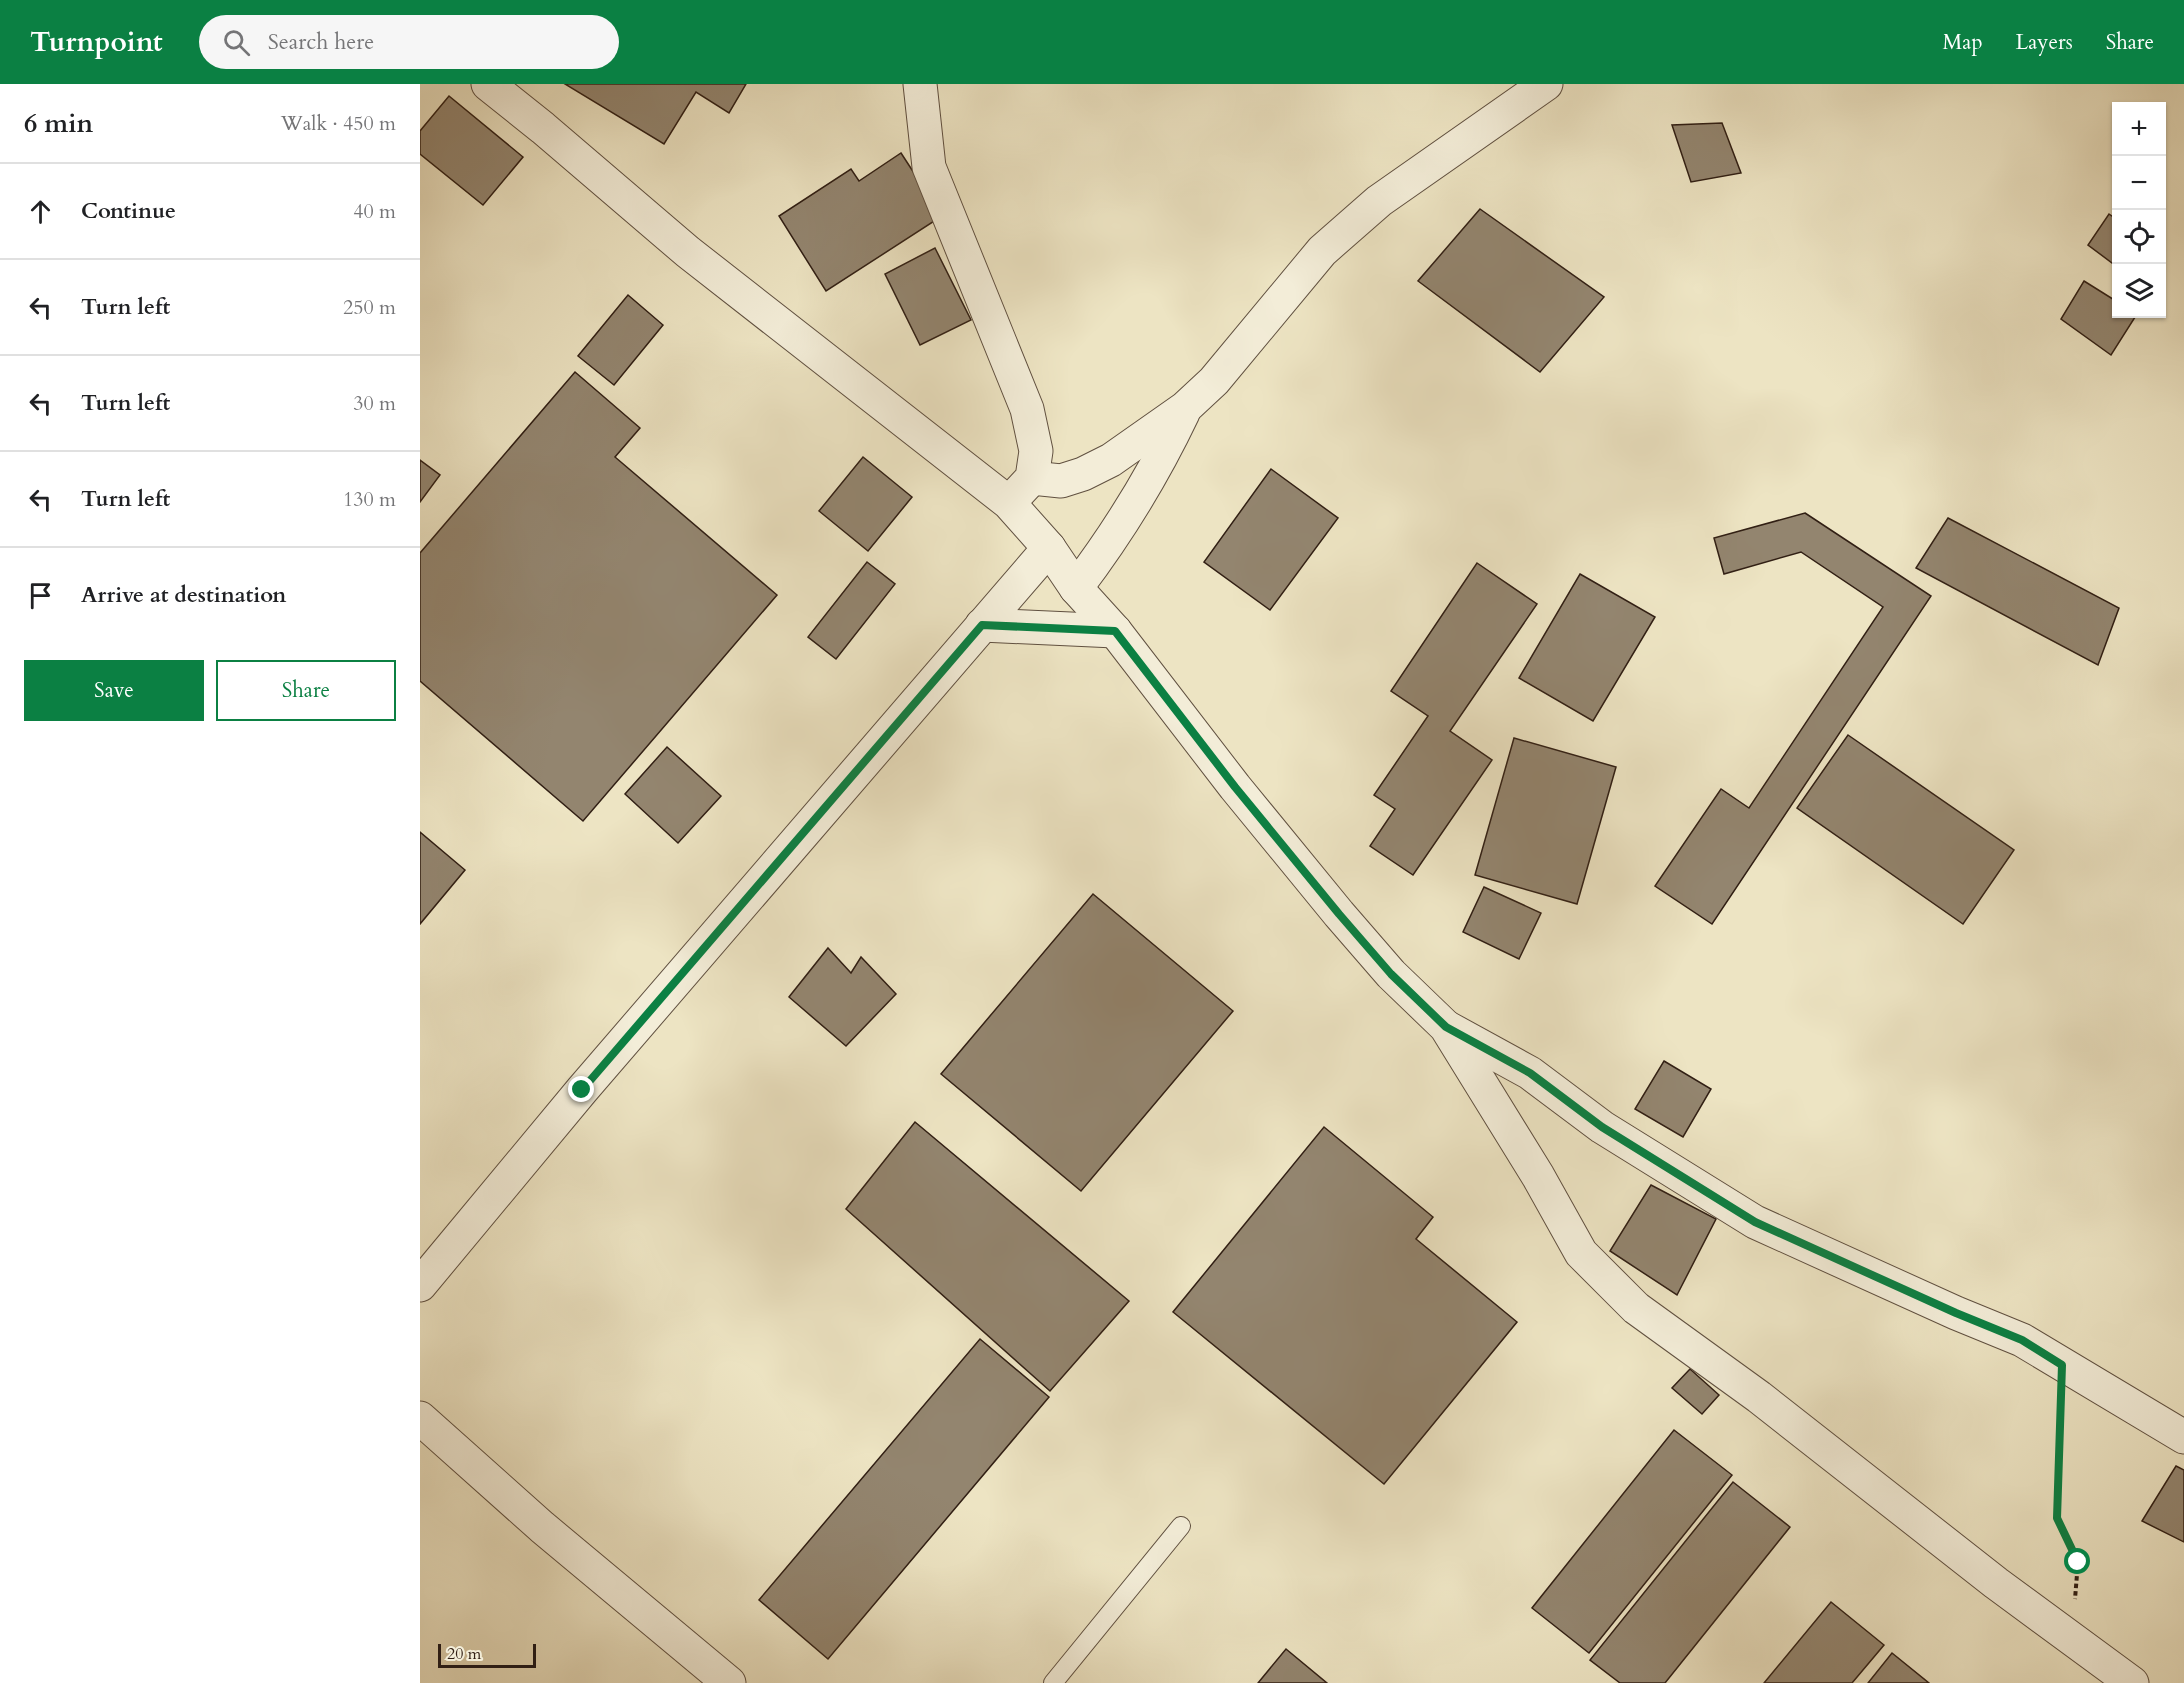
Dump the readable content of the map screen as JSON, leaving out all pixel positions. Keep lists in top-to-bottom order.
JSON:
{
  "scale_bar": "20 m",
  "page": {
    "header": "Turnpoint",
    "search": "Search here",
    "nav": ["Map", "Layers", "Share"],
    "heading": ["6 min", "Walk · 450 m"],
    "map_buttons": ["+", "−"],
    "list": [
      ["Continue", "40 m"],
      ["Turn left", "250 m"],
      ["Turn left", "30 m"],
      ["Turn left", "130 m"],
      "Arrive at destination"
    ],
    "buttons": ["Save", "Share"],
    "scale": "20 m"
  }
}
